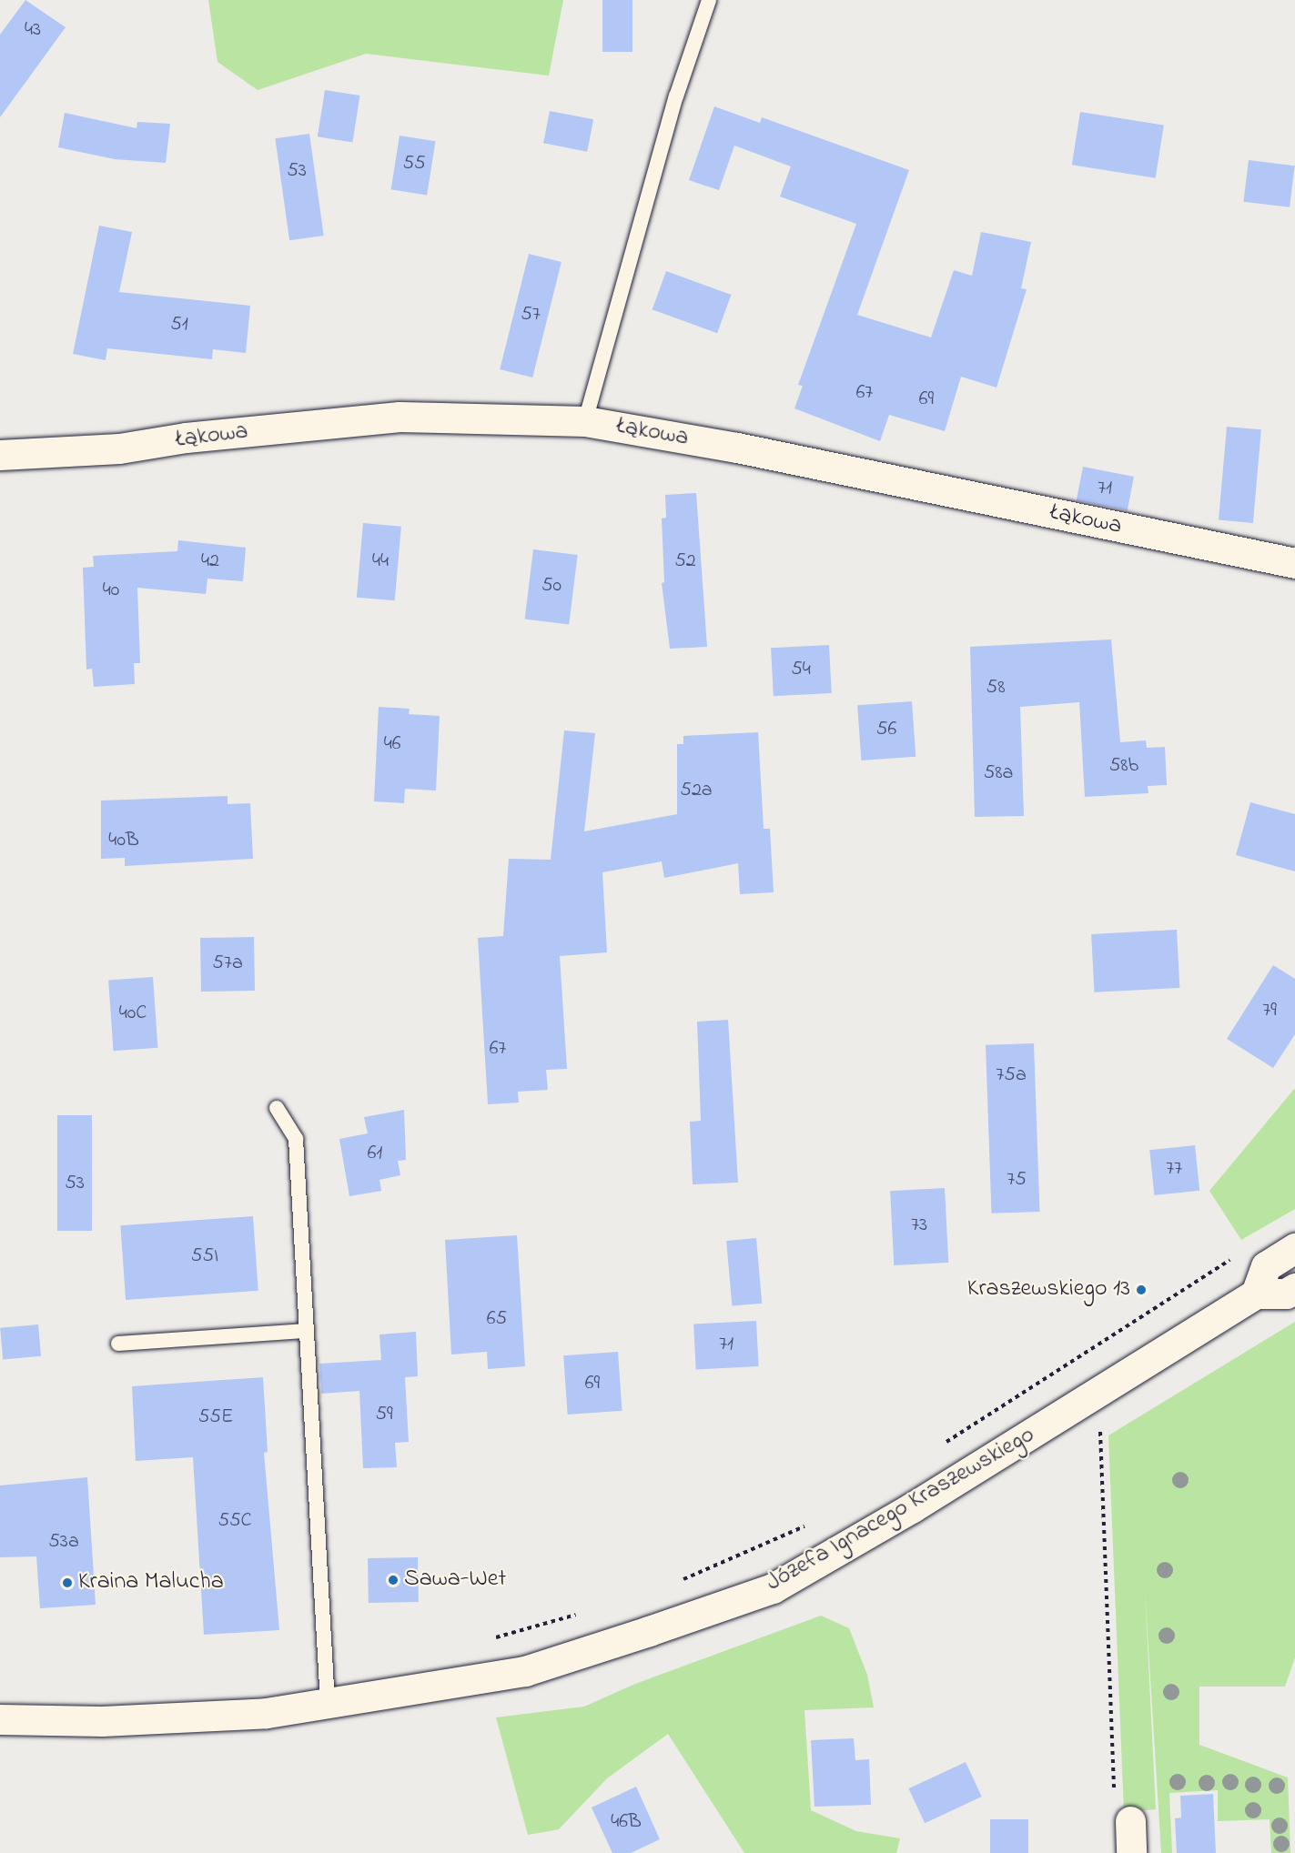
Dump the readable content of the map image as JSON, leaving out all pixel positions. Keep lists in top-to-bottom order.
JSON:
{
  "streets": {
    "street": ["Łąkowa", "Józefa Ignacego Kraszewskiego"]
  },
  "places": ["Kraszewskiego 13", "Sawa-Wet", "Kraina Malucha"],
  "house_numbers": [
    "43",
    "55",
    "53",
    "57",
    "51",
    "67",
    "69",
    "71",
    "42",
    "44",
    "52",
    "50",
    "40",
    "54",
    "58",
    "56",
    "46",
    "58b",
    "58a",
    "52a",
    "40B",
    "57a",
    "79",
    "40C",
    "67",
    "75a",
    "61",
    "77",
    "75",
    "53",
    "73",
    "55I",
    "65",
    "71",
    "69",
    "59",
    "55E",
    "55C",
    "53a",
    "46B"
  ]
}
